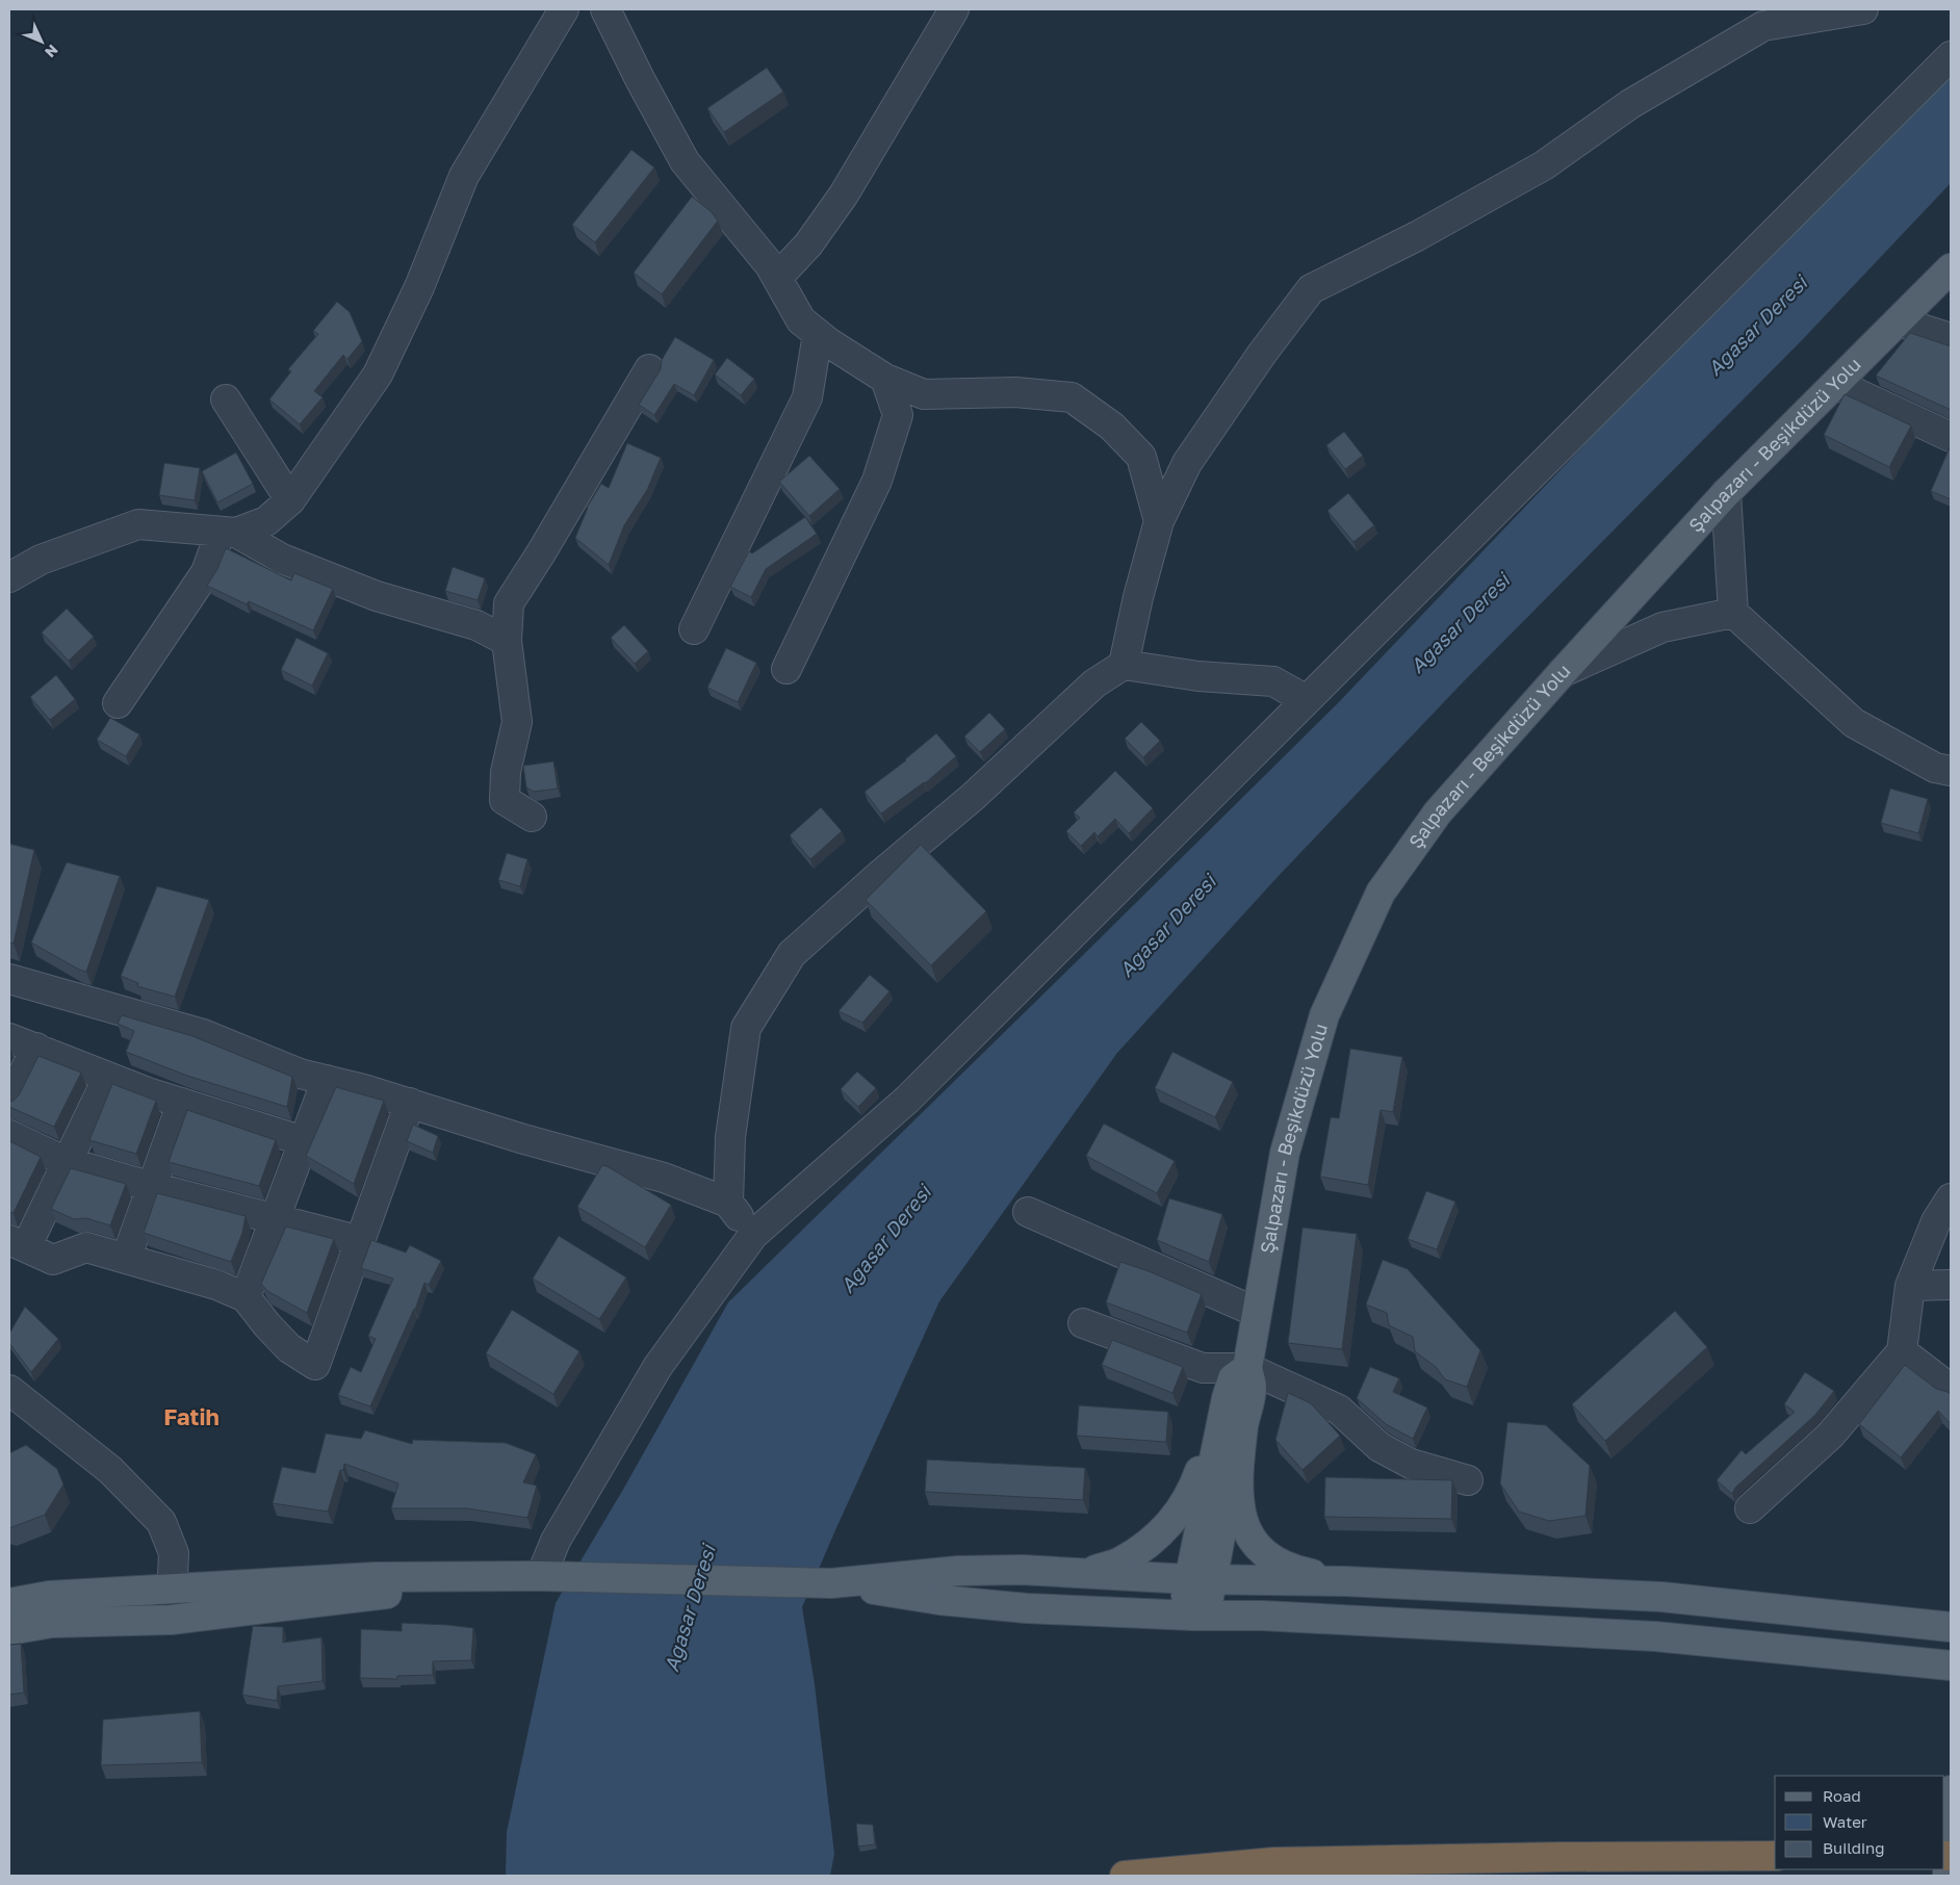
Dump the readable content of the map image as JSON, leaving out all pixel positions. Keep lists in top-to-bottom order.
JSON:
{
  "streets": {
    "main road": ["Şalpazarı - Beşikdüzü Yolu"]
  },
  "districts": ["Fatih"],
  "water": ["Ağasar Deresi"],
  "legend": ["Road", "Water", "Building"],
  "north": "bottom right"
}
